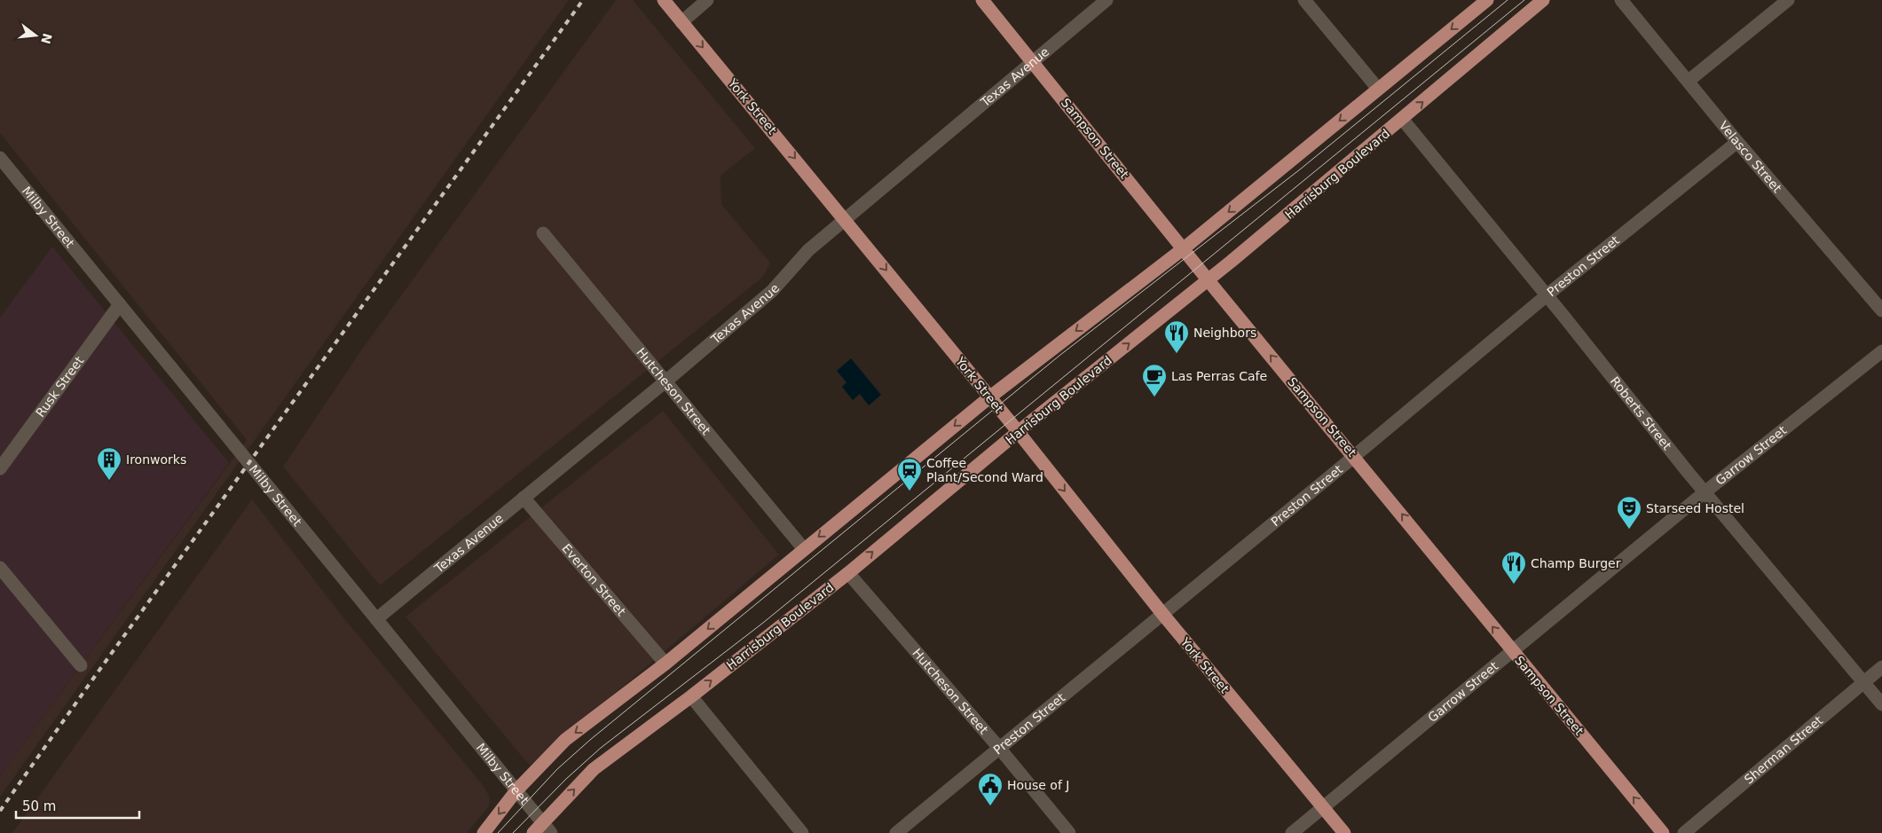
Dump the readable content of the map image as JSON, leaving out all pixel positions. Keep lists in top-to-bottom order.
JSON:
{
  "streets": {
    "main road": ["York Street", "Sampson Street", "Harrisburg Boulevard"],
    "street": [
      "Texas Avenue",
      "Velasco Street",
      "Milby Street",
      "Preston Street",
      "Rusk Street",
      "Hutcheson Street",
      "Roberts Street",
      "Garrow Street",
      "Everton Street",
      "Sherman Street"
    ]
  },
  "crossings": [
    ["Texas Avenue", "York Street"],
    ["Texas Avenue", "Sampson Street"],
    ["Texas Avenue", "Milby Street"],
    ["Texas Avenue", "Hutcheson Street"],
    ["Texas Avenue", "Everton Street"],
    ["York Street", "Harrisburg Boulevard"],
    ["York Street", "Preston Street"],
    ["York Street", "Garrow Street"],
    ["Sampson Street", "Harrisburg Boulevard"],
    ["Sampson Street", "Preston Street"],
    ["Sampson Street", "Garrow Street"],
    ["Velasco Street", "Preston Street"],
    ["Harrisburg Boulevard", "Milby Street"],
    ["Harrisburg Boulevard", "Hutcheson Street"],
    ["Harrisburg Boulevard", "Roberts Street"],
    ["Milby Street", "Rusk Street"],
    ["Preston Street", "Hutcheson Street"],
    ["Preston Street", "Roberts Street"],
    ["Roberts Street", "Garrow Street"],
    ["Roberts Street", "Sherman Street"]
  ],
  "one_way": ["York Street", "Sampson Street"],
  "places": {
    "restaurant": ["Neighbors", "Champ Burger"],
    "cafe": ["Las Perras Cafe"],
    "building": ["Ironworks"],
    "station": ["Coffee Plant/Second Ward"],
    "theatre": ["Starseed Hostel"],
    "public building": ["House of J"]
  },
  "scale_bar": "50 m",
  "north": "right"
}
